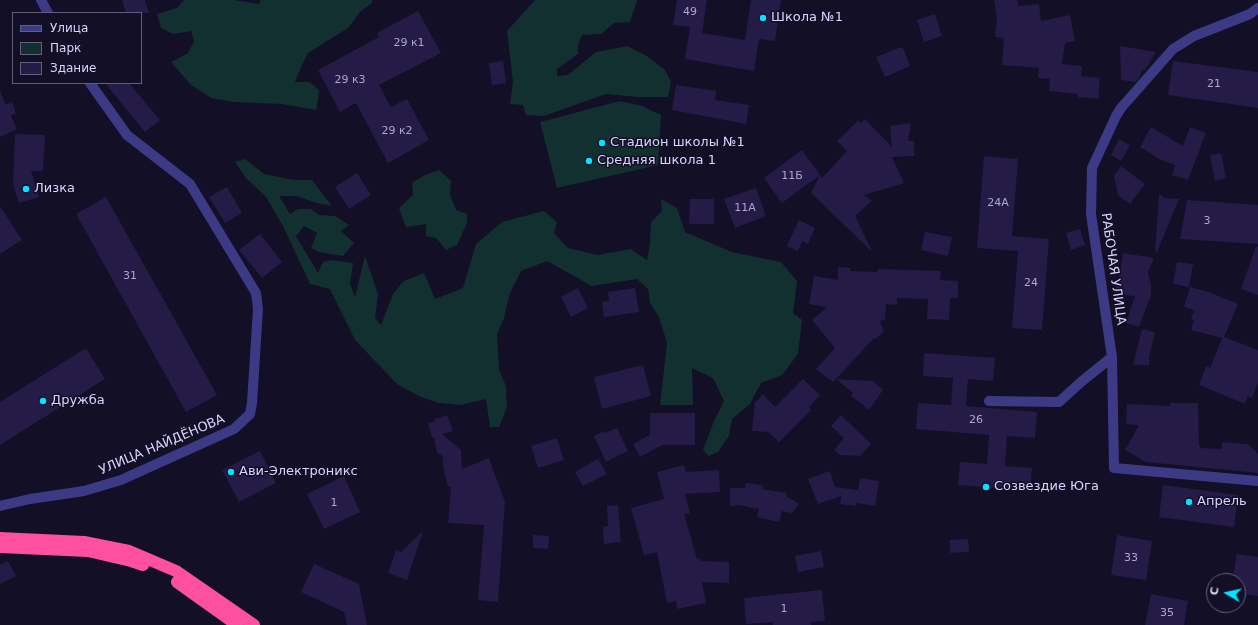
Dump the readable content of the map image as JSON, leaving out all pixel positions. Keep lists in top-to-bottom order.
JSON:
{
  "streets": {
    "street": ["РАБОЧАЯ УЛИЦА", "УЛИЦА НАЙДЁНОВА"]
  },
  "places": [
    "Школа №1",
    "Стадион школы №1",
    "Средняя школа 1",
    "Лизка",
    "Дружба",
    "Ави-Электроникс",
    "Созвездие Юга",
    "Апрель"
  ],
  "house_numbers": [
    "49",
    "29 к1",
    "29 к3",
    "21",
    "29 к2",
    "11Б",
    "24А",
    "11А",
    "3",
    "31",
    "24",
    "26",
    "1",
    "33",
    "1",
    "35"
  ],
  "legend": ["Улица", "Парк", "Здание"],
  "north": "left"
}
